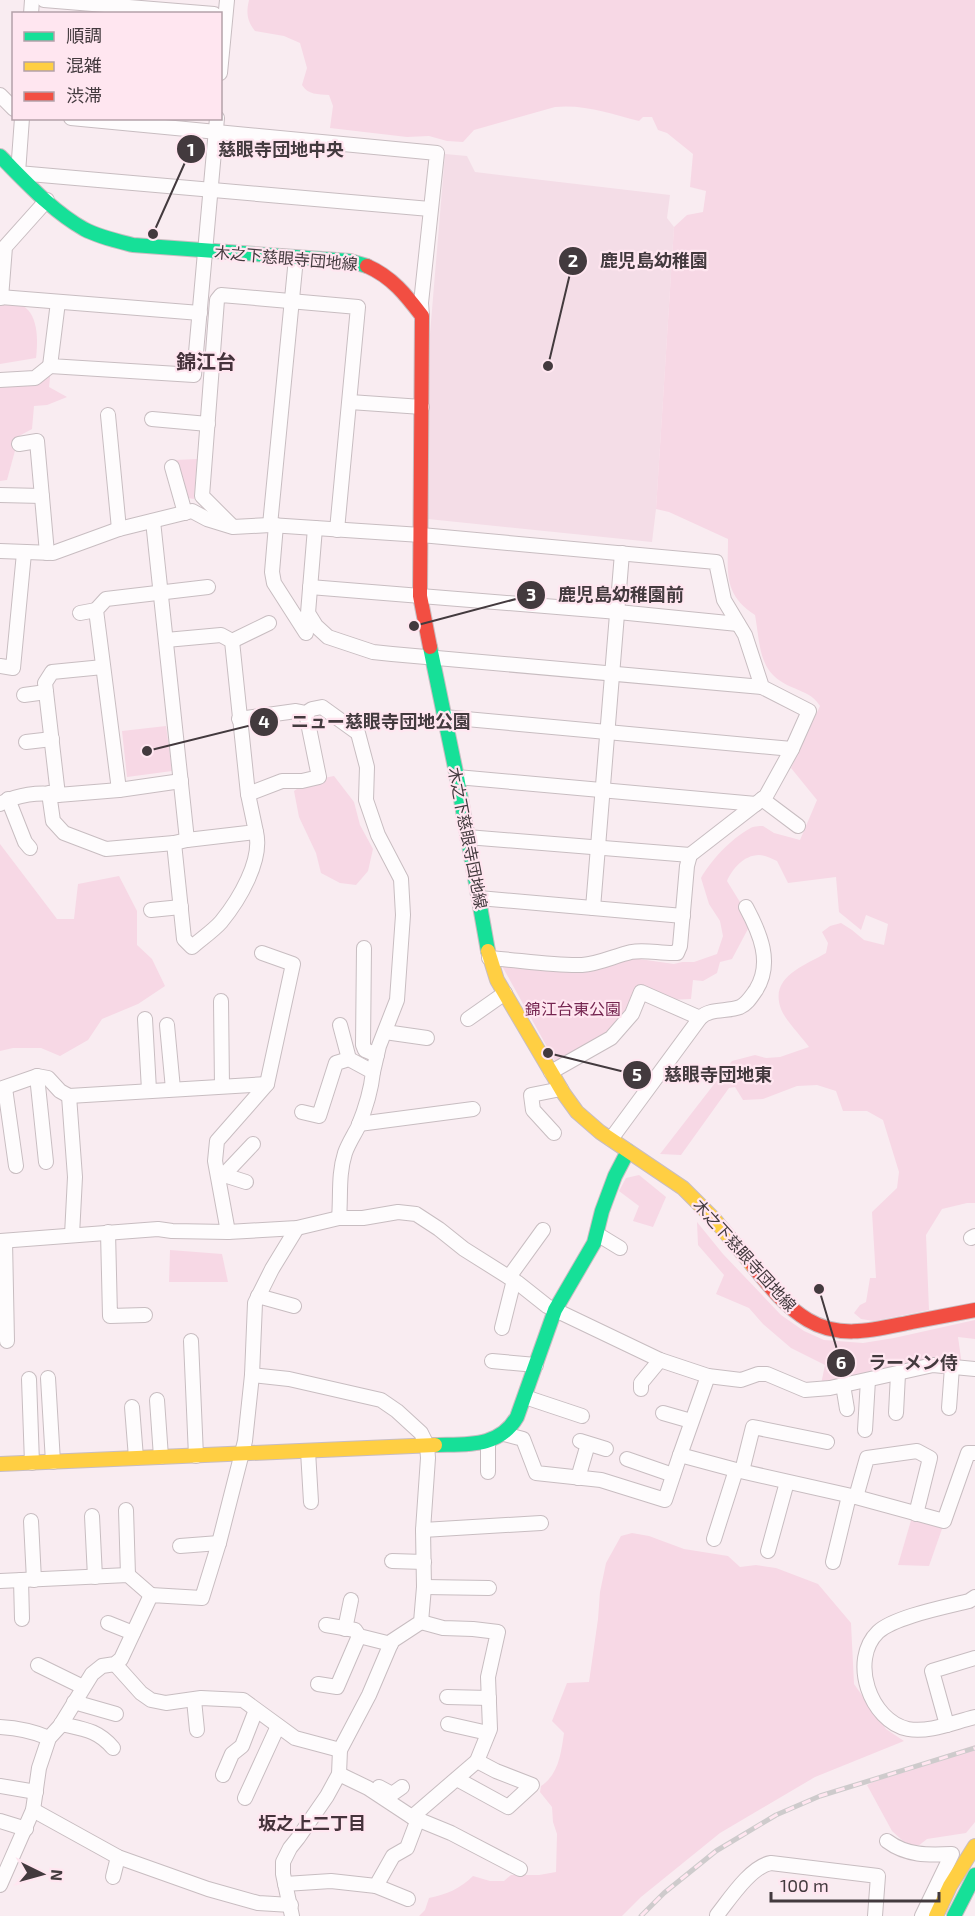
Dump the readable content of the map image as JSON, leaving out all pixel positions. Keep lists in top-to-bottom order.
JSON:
{
  "streets": {
    "street": ["木之下慈眼寺団地線"]
  },
  "districts": ["錦江台", "坂之上二丁目"],
  "parks": ["錦江台東公園"],
  "places": [
    "慈眼寺団地中央",
    "鹿児島幼稚園",
    "鹿児島幼稚園前",
    "ニュー慈眼寺団地公園",
    "慈眼寺団地東",
    "ラーメン侍"
  ],
  "legend": ["順調", "混雑", "渋滞"],
  "scale_bar": "100 m",
  "north": "right"
}
